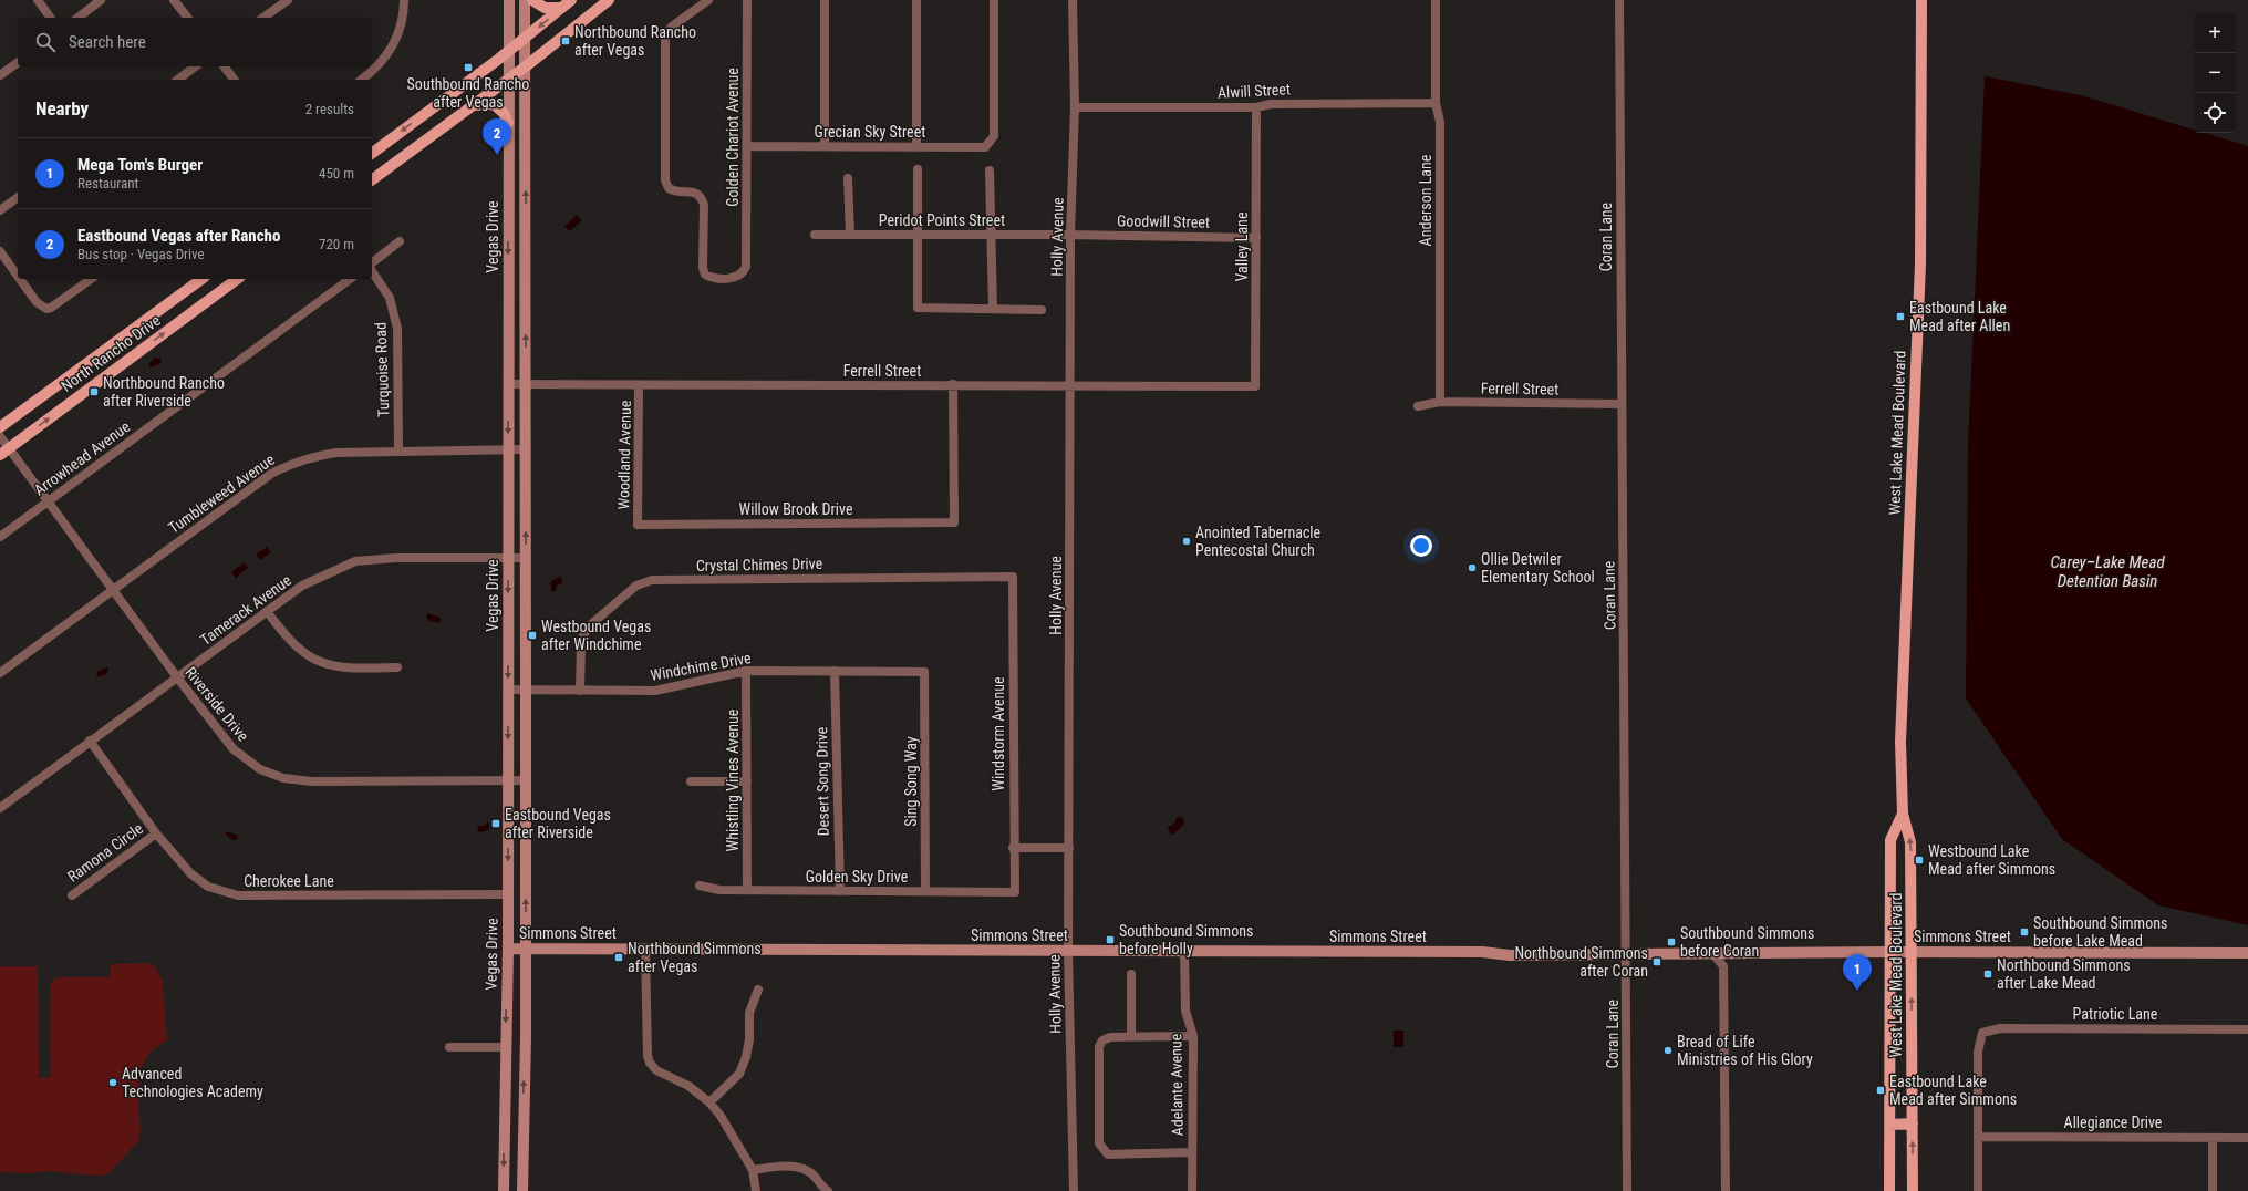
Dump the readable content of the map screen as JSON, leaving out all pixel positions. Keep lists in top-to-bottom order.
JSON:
{
  "streets": {
    "main road": [
      "Vegas Drive",
      "North Rancho Drive",
      "West Lake Mead Boulevard",
      "Simmons Street"
    ],
    "street": [
      "Alwill Street",
      "Grecian Sky Street",
      "Golden Chariot Avenue",
      "Anderson Lane",
      "Peridot Points Street",
      "Goodwill Street",
      "Holly Avenue",
      "Coran Lane",
      "Valley Lane",
      "Turquoise Road",
      "Ferrell Street",
      "Woodland Avenue",
      "Arrowhead Avenue",
      "Tumbleweed Avenue",
      "Willow Brook Drive",
      "Crystal Chimes Drive",
      "Tamerack Avenue",
      "Windchime Drive",
      "Riverside Drive",
      "Windstorm Avenue",
      "Whistling Vines Avenue",
      "Desert Song Drive",
      "Sing Song Way",
      "Ramona Circle",
      "Golden Sky Drive",
      "Cherokee Lane",
      "Patriotic Lane",
      "Adelante Avenue",
      "Allegiance Drive"
    ]
  },
  "crossings": [
    ["Alwill Street", "Anderson Lane"],
    ["Alwill Street", "Holly Avenue"],
    ["Alwill Street", "Valley Lane"],
    ["Grecian Sky Street", "Golden Chariot Avenue"],
    ["Anderson Lane", "Ferrell Street"],
    ["Peridot Points Street", "Goodwill Street"],
    ["Peridot Points Street", "Holly Avenue"],
    ["Goodwill Street", "Holly Avenue"],
    ["Goodwill Street", "Valley Lane"],
    ["Vegas Drive", "Ferrell Street"],
    ["Vegas Drive", "Tumbleweed Avenue"],
    ["Vegas Drive", "Tamerack Avenue"],
    ["Vegas Drive", "Windchime Drive"],
    ["Vegas Drive", "Riverside Drive"],
    ["Vegas Drive", "Cherokee Lane"],
    ["Vegas Drive", "Simmons Street"],
    ["Holly Avenue", "Ferrell Street"],
    ["Holly Avenue", "Simmons Street"],
    ["Coran Lane", "Ferrell Street"],
    ["Coran Lane", "Simmons Street"],
    ["Valley Lane", "Ferrell Street"],
    ["North Rancho Drive", "Riverside Drive"],
    ["Turquoise Road", "Tumbleweed Avenue"],
    ["Ferrell Street", "Woodland Avenue"],
    ["Ferrell Street", "Willow Brook Drive"],
    ["West Lake Mead Boulevard", "Simmons Street"],
    ["Woodland Avenue", "Willow Brook Drive"],
    ["Arrowhead Avenue", "Riverside Drive"],
    ["Tumbleweed Avenue", "Riverside Drive"],
    ["Crystal Chimes Drive", "Windchime Drive"],
    ["Crystal Chimes Drive", "Windstorm Avenue"],
    ["Tamerack Avenue", "Riverside Drive"],
    ["Tamerack Avenue", "Cherokee Lane"],
    ["Windchime Drive", "Whistling Vines Avenue"],
    ["Windchime Drive", "Desert Song Drive"],
    ["Windchime Drive", "Sing Song Way"],
    ["Windstorm Avenue", "Golden Sky Drive"],
    ["Whistling Vines Avenue", "Golden Sky Drive"],
    ["Desert Song Drive", "Golden Sky Drive"],
    ["Sing Song Way", "Golden Sky Drive"],
    ["Ramona Circle", "Cherokee Lane"],
    ["Simmons Street", "Adelante Avenue"],
    ["Patriotic Lane", "Allegiance Drive"]
  ],
  "water": ["Carey–Lake Mead Detention Basin"],
  "places": {
    "transit": [
      "Northbound Rancho after Vegas",
      "Southbound Rancho after Vegas",
      "Eastbound Lake Mead after Allen",
      "Northbound Rancho after Riverside",
      "Westbound Vegas after Windchime",
      "Eastbound Vegas after Riverside",
      "Westbound Lake Mead after Simmons",
      "Southbound Simmons before Lake Mead",
      "Southbound Simmons before Holly",
      "Southbound Simmons before Coran",
      "Northbound Simmons after Vegas",
      "Northbound Simmons after Coran",
      "Northbound Simmons after Lake Mead",
      "Eastbound Lake Mead after Simmons"
    ],
    "other": [
      "Anointed Tabernacle Pentecostal Church",
      "Ollie Detwiler Elementary School",
      "Bread of Life Ministries of His Glory",
      "Advanced Technologies Academy"
    ]
  },
  "page": {
    "map_buttons": ["+", "−"],
    "search": "Search here",
    "heading": ["Nearby", "2 results"],
    "pins": ["2", "1"],
    "list": [
      {
        "mark": "1",
        "name": "Mega Tom's Burger",
        "note": "Restaurant",
        "value": "450 m"
      },
      {
        "mark": "2",
        "name": "Eastbound Vegas after Rancho",
        "note": "Bus stop · Vegas Drive",
        "value": "720 m"
      }
    ]
  }
}
